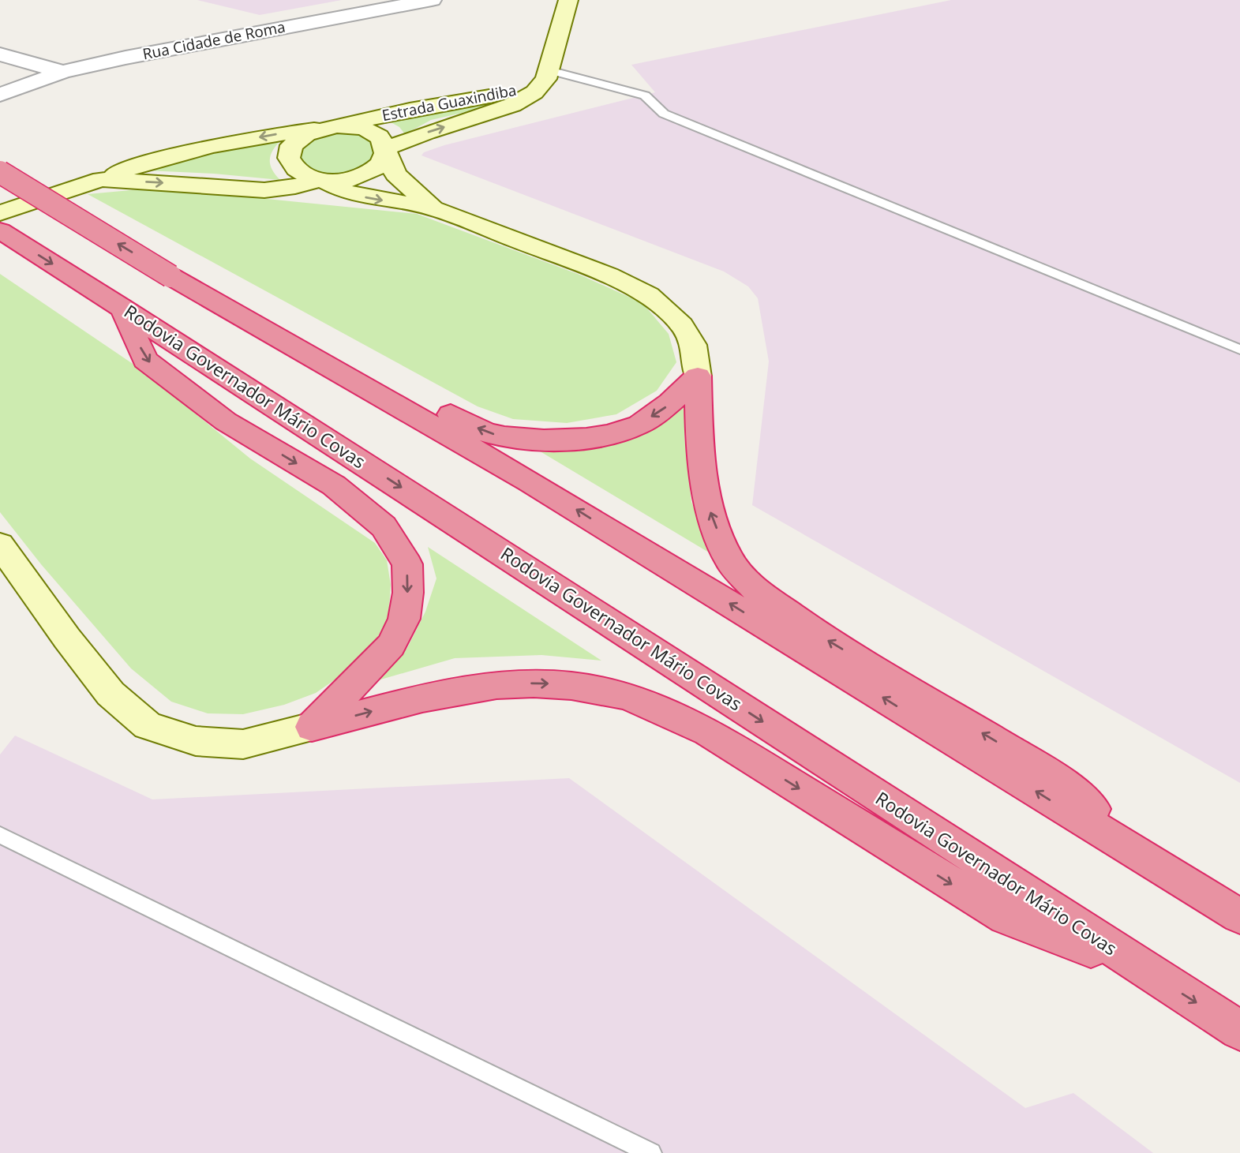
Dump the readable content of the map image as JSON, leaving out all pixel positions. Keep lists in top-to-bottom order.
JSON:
{
  "streets": {
    "highway": ["Rodovia Governador Mário Covas"],
    "street": ["Rua Cidade de Roma", "Estrada Guaxindiba"]
  }
}
